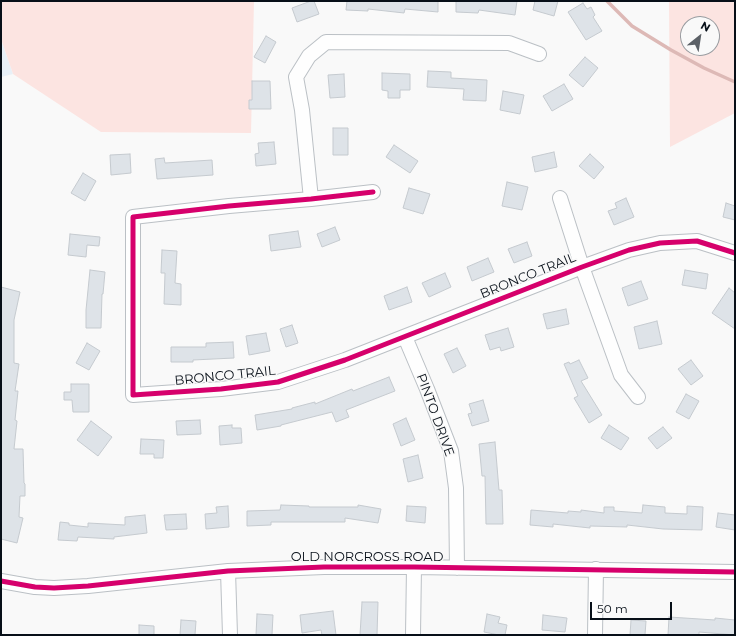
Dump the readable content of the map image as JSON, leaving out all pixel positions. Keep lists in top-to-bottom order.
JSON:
{
  "streets": {
    "street": ["BRONCO TRAIL", "PINTO DRIVE", "OLD NORCROSS ROAD"]
  },
  "crossings": [
    ["BRONCO TRAIL", "PINTO DRIVE"],
    ["PINTO DRIVE", "OLD NORCROSS ROAD"]
  ],
  "scale_bar": "50 m",
  "north": "top right"
}
